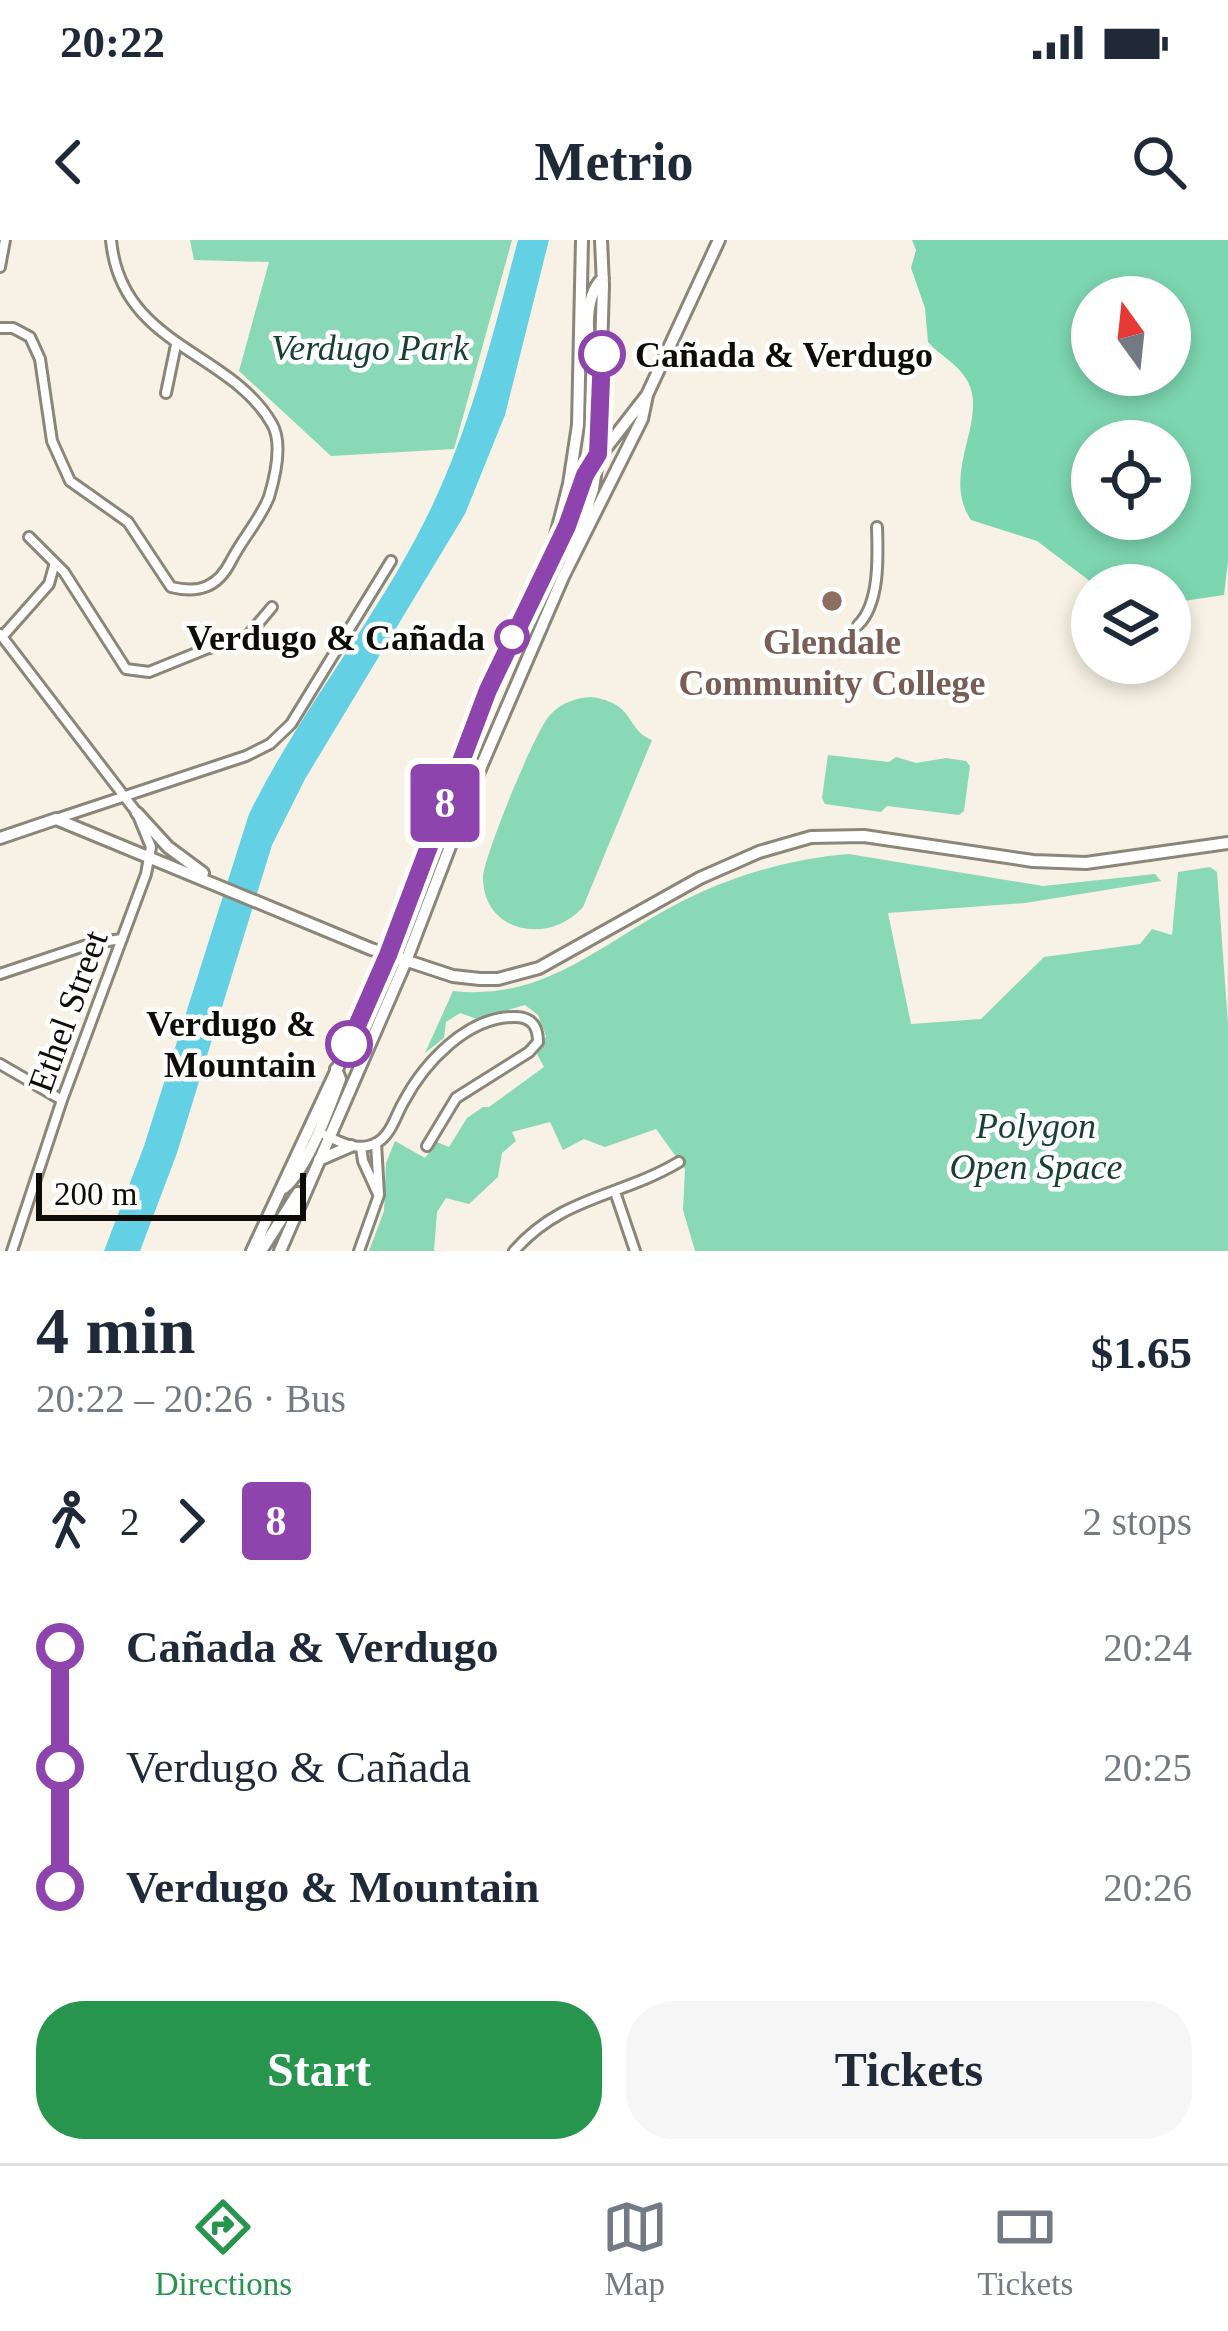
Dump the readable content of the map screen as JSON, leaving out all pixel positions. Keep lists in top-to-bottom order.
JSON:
{
  "streets": {
    "street": ["Ethel Street"]
  },
  "parks": ["Verdugo Park", "Polygon Open Space"],
  "places": [
    "Cañada & Verdugo",
    "Glendale Community College",
    "Verdugo & Cañada",
    "Verdugo & Mountain"
  ],
  "lines": ["bus line 8"],
  "scale_bar": "200 m",
  "north": "top",
  "page": {
    "status": "20:22",
    "header": "Metrio",
    "on_map": "8",
    "scale": "200 m",
    "heading": ["4 min", "20:22 – 20:26 · Bus", "$1.65"],
    "legs": ["2", "8", "2 stops"],
    "list": [
      {
        "name": "Cañada & Verdugo",
        "value": "20:24"
      },
      {
        "name": "Verdugo & Cañada",
        "value": "20:25"
      },
      {
        "name": "Verdugo & Mountain",
        "value": "20:26"
      }
    ],
    "buttons": ["Start", "Tickets"],
    "tabs": ["Directions", "Map", "Tickets"]
  }
}
